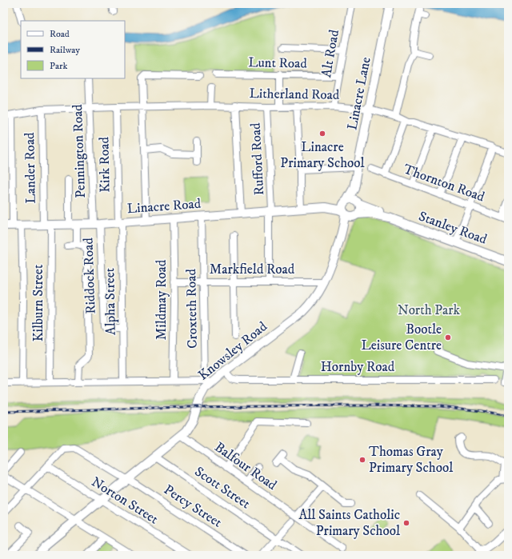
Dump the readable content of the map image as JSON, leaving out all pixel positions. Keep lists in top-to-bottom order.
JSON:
{
  "streets": {
    "main road": [
      "Linacre Lane",
      "Linacre Road",
      "Stanley Road",
      "Knowsley Road"
    ],
    "street": [
      "Alt Road",
      "Lunt Road",
      "Litherland Road",
      "Pennington Road",
      "Rufford Road",
      "Kirk Road",
      "Lander Road",
      "Thornton Road",
      "Markfield Road",
      "Riddock Road",
      "Mildmay Road",
      "Alpha Street",
      "Kilburn Street",
      "Croxteth Road",
      "Hornby Road",
      "Balfour Road",
      "Scott Street",
      "Norton Street",
      "Percy Street"
    ]
  },
  "crossings": [
    ["Alt Road", "Lunt Road"],
    ["Alt Road", "Litherland Road"],
    ["Linacre Lane", "Litherland Road"],
    ["Linacre Lane", "Linacre Road"],
    ["Linacre Lane", "Stanley Road"],
    ["Linacre Lane", "Knowsley Road"],
    ["Litherland Road", "Pennington Road"],
    ["Litherland Road", "Rufford Road"],
    ["Litherland Road", "Kirk Road"],
    ["Litherland Road", "Lander Road"],
    ["Pennington Road", "Linacre Road"],
    ["Pennington Road", "Riddock Road"],
    ["Rufford Road", "Linacre Road"],
    ["Rufford Road", "Markfield Road"],
    ["Kirk Road", "Linacre Road"],
    ["Kirk Road", "Alpha Street"],
    ["Lander Road", "Linacre Road"],
    ["Lander Road", "Kilburn Street"],
    ["Linacre Road", "Stanley Road"],
    ["Linacre Road", "Riddock Road"],
    ["Linacre Road", "Mildmay Road"],
    ["Linacre Road", "Alpha Street"],
    ["Linacre Road", "Kilburn Street"],
    ["Linacre Road", "Croxteth Road"],
    ["Linacre Road", "Knowsley Road"],
    ["Stanley Road", "Knowsley Road"],
    ["Markfield Road", "Mildmay Road"],
    ["Markfield Road", "Croxteth Road"],
    ["Markfield Road", "Knowsley Road"],
    ["Riddock Road", "Alpha Street"],
    ["Knowsley Road", "Hornby Road"],
    ["Knowsley Road", "Balfour Road"],
    ["Knowsley Road", "Scott Street"],
    ["Knowsley Road", "Norton Street"],
    ["Knowsley Road", "Percy Street"],
    ["Norton Street", "Percy Street"]
  ],
  "parks": ["North Park"],
  "places": [
    "Linacre Primary School",
    "Bootle Leisure Centre",
    "Thomas Gray Primary School",
    "All Saints Catholic Primary School"
  ],
  "legend": ["Road", "Railway", "Park"]
}
